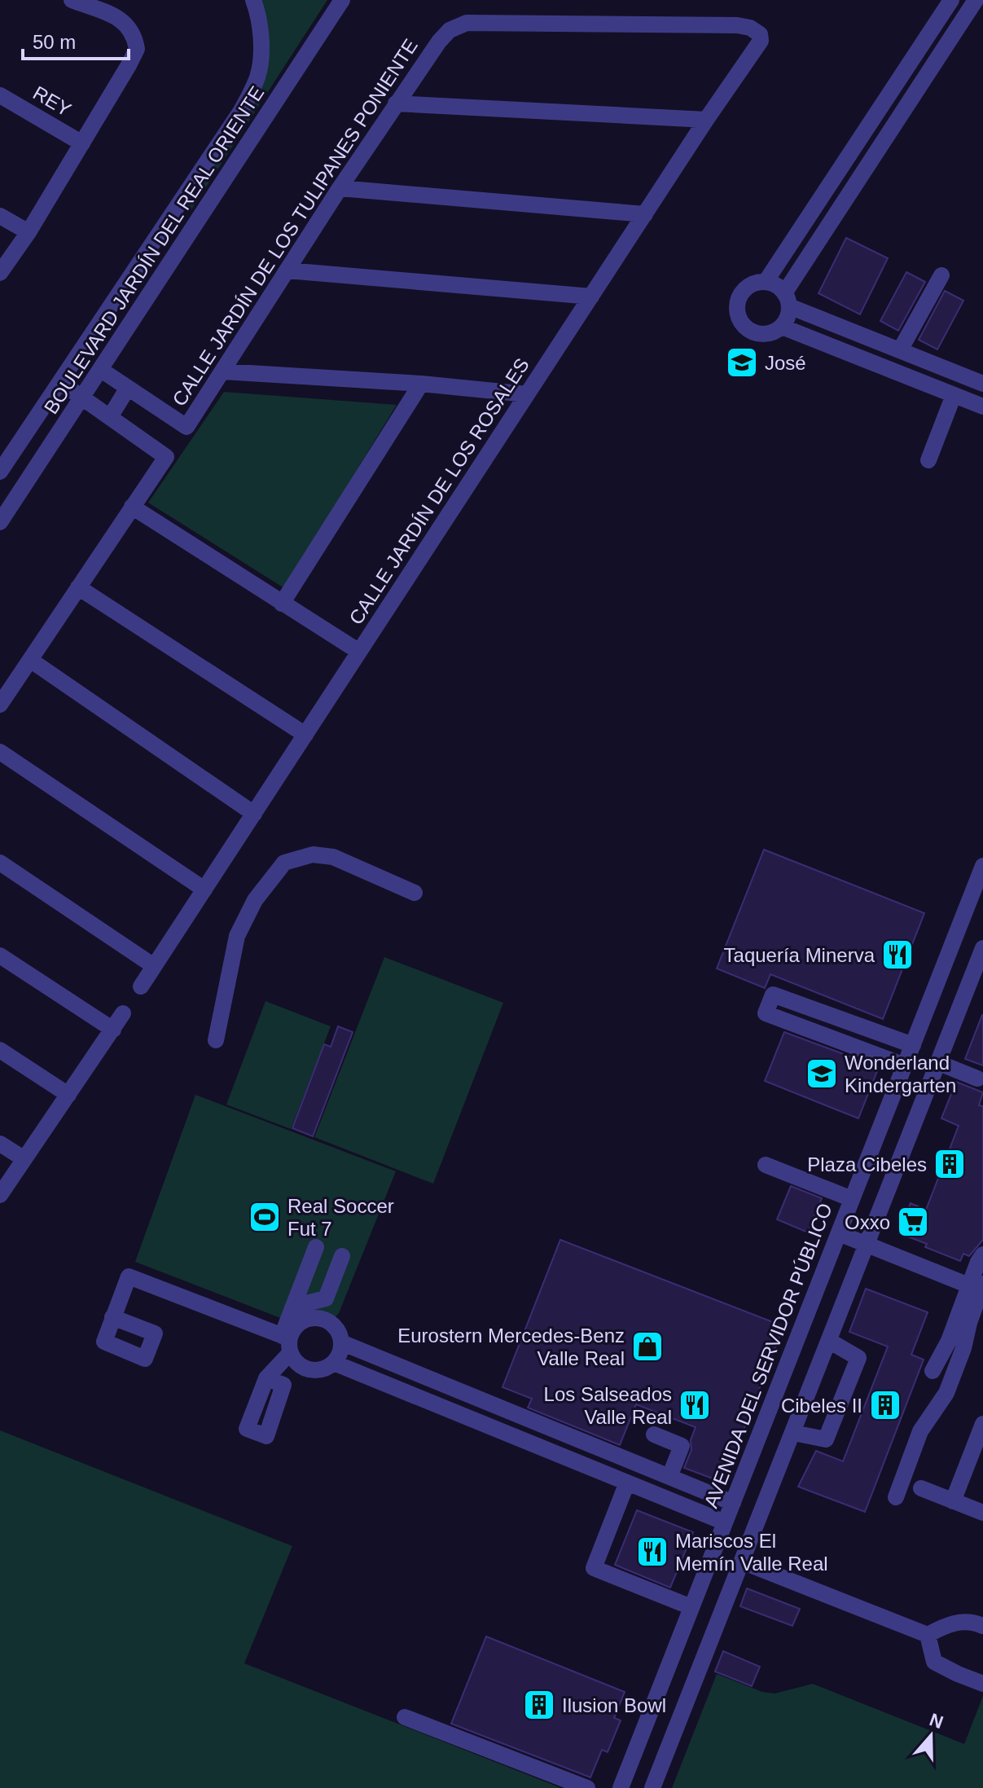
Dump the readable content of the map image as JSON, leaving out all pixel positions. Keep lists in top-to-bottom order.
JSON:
{
  "streets": {
    "street": [
      "REY",
      "CALLE JARDÍN DE LOS TULIPANES PONIENTE",
      "BOULEVARD JARDÍN DEL REAL ORIENTE",
      "CALLE JARDÍN DE LOS ROSALES",
      "AVENIDA DEL SERVIDOR PÚBLICO"
    ]
  },
  "crossings": [
    ["CALLE JARDÍN DE LOS TULIPANES PONIENTE", "CALLE JARDÍN DE LOS ROSALES"]
  ],
  "places": {
    "school or university": ["José", "Wonderland Kindergarten"],
    "restaurant": ["Taquería Minerva", "Los Salseados Valle Real", "Mariscos El Memín Valle Real"],
    "building": ["Plaza Cibeles", "Cibeles II", "Ilusion Bowl"],
    "sports": ["Real Soccer Fut 7"],
    "supermarket": ["Oxxo"],
    "shop": ["Eurostern Mercedes-Benz Valle Real"]
  },
  "scale_bar": "50 m",
  "north": "top"
}
